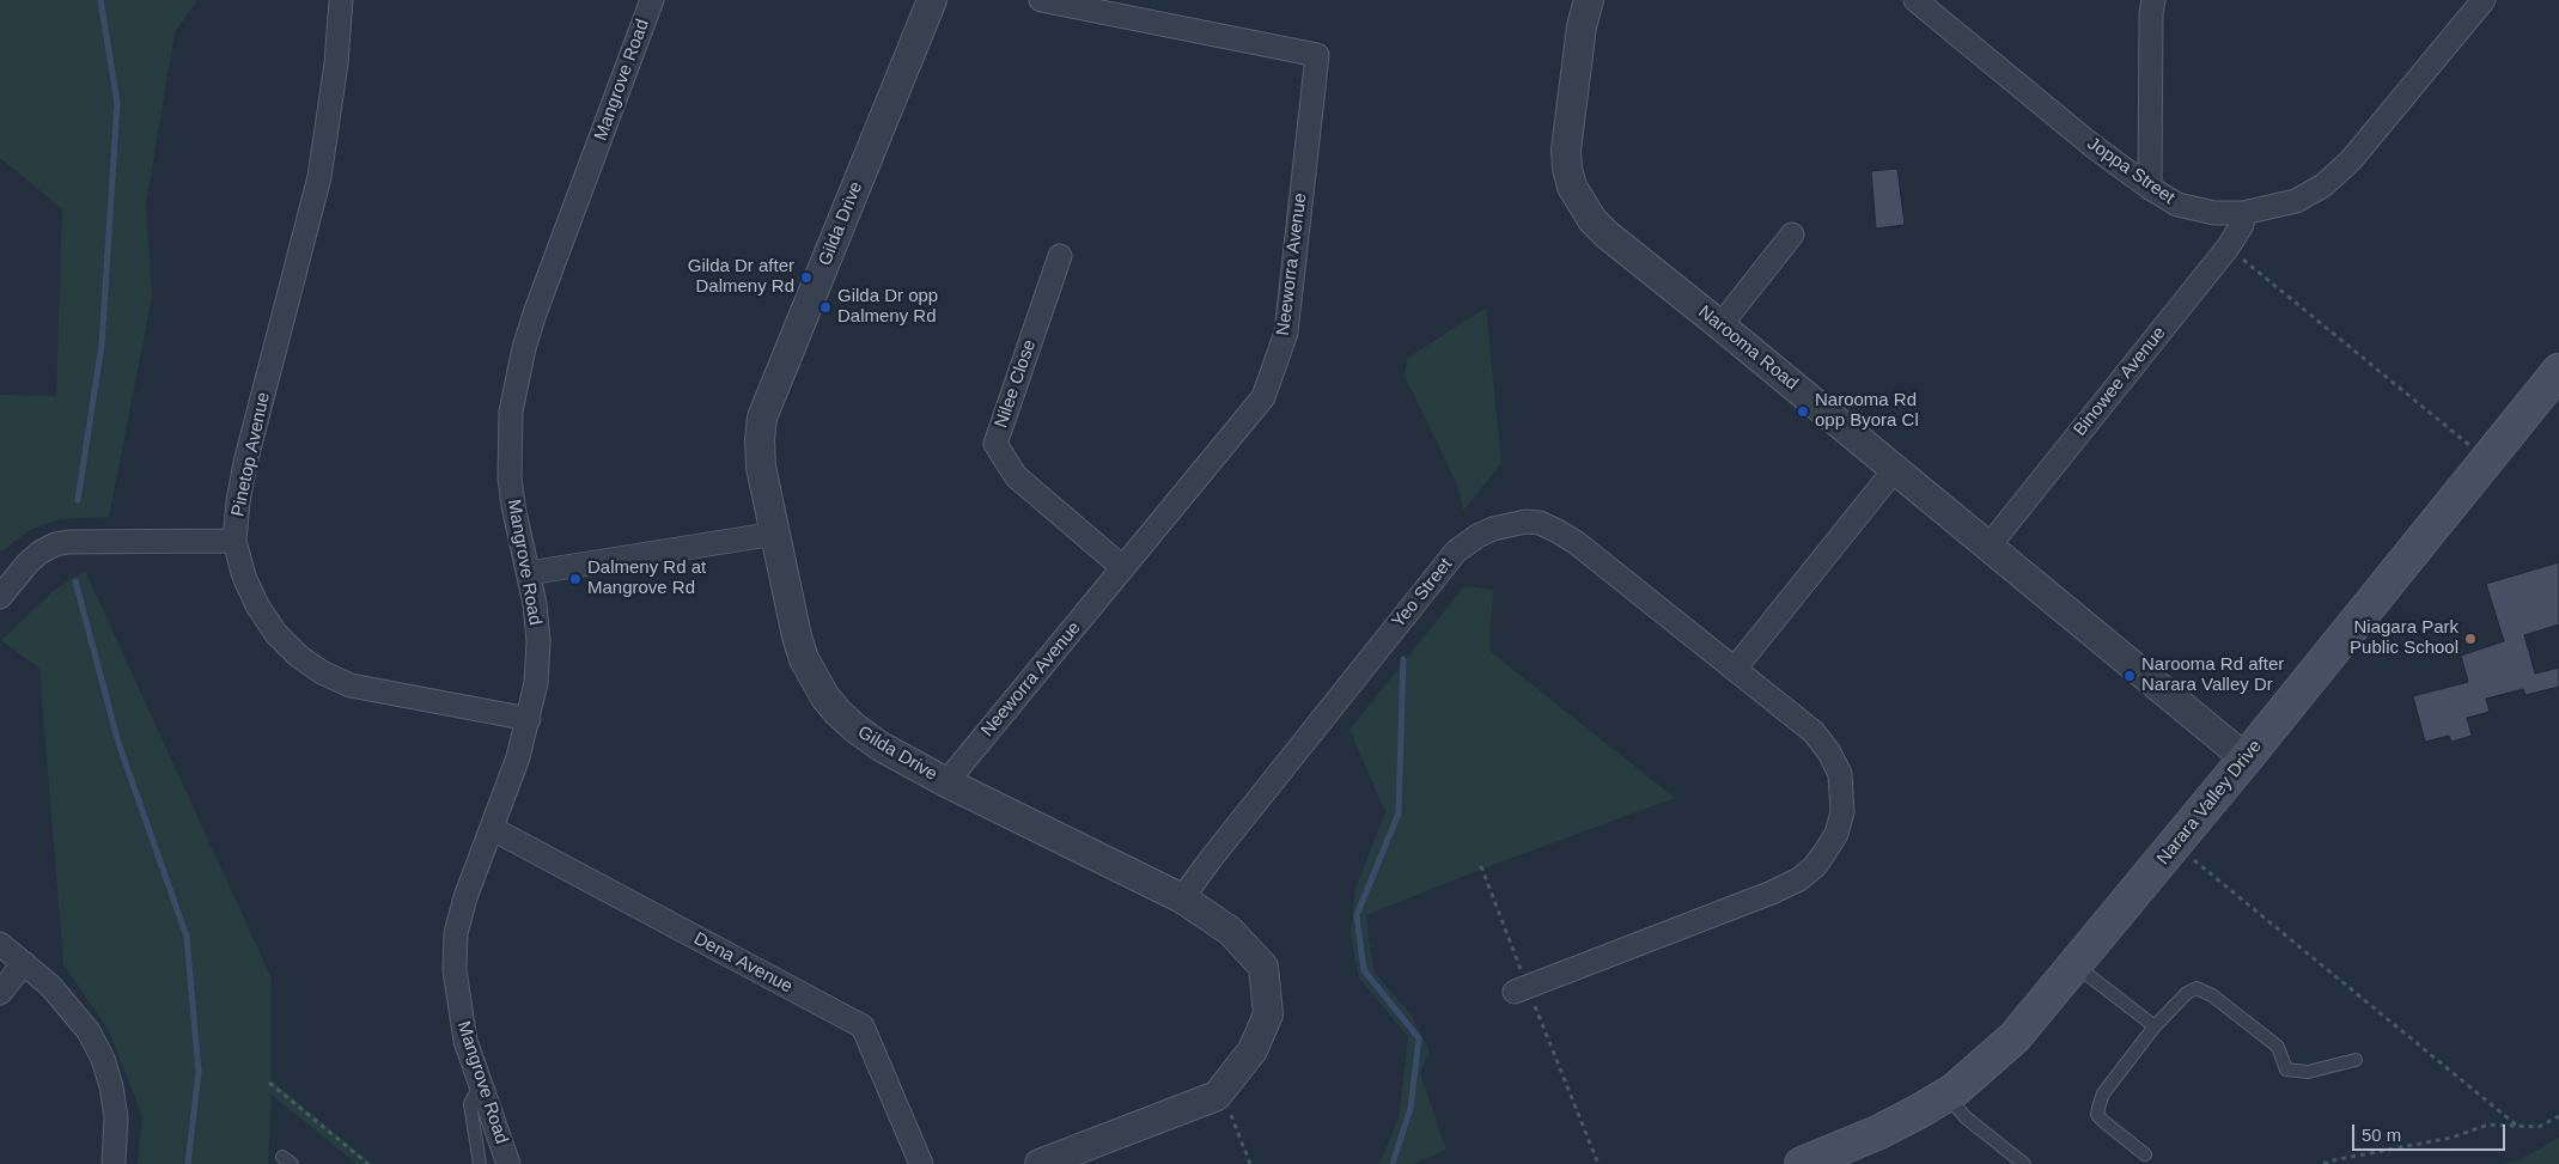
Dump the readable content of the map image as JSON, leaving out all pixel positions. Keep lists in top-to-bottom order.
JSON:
{
  "streets": {
    "main road": ["Narara Valley Drive"],
    "street": [
      "Mangrove Road",
      "Joppa Street",
      "Gilda Drive",
      "Neeworra Avenue",
      "Narooma Road",
      "Binowee Avenue",
      "Nilee Close",
      "Pinetop Avenue",
      "Yeo Street",
      "Dena Avenue"
    ]
  },
  "crossings": [
    ["Mangrove Road", "Pinetop Avenue"],
    ["Mangrove Road", "Dena Avenue"],
    ["Joppa Street", "Binowee Avenue"],
    ["Gilda Drive", "Neeworra Avenue"],
    ["Gilda Drive", "Yeo Street"],
    ["Neeworra Avenue", "Nilee Close"],
    ["Narooma Road", "Binowee Avenue"],
    ["Narooma Road", "Narara Valley Drive"]
  ],
  "places": [
    "Gilda Dr after Dalmeny Rd",
    "Gilda Dr opp Dalmeny Rd",
    "Narooma Rd opp Byora Cl",
    "Dalmeny Rd at Mangrove Rd",
    "Niagara Park Public School",
    "Narooma Rd after Narara Valley Dr"
  ],
  "scale_bar": "50 m"
}
